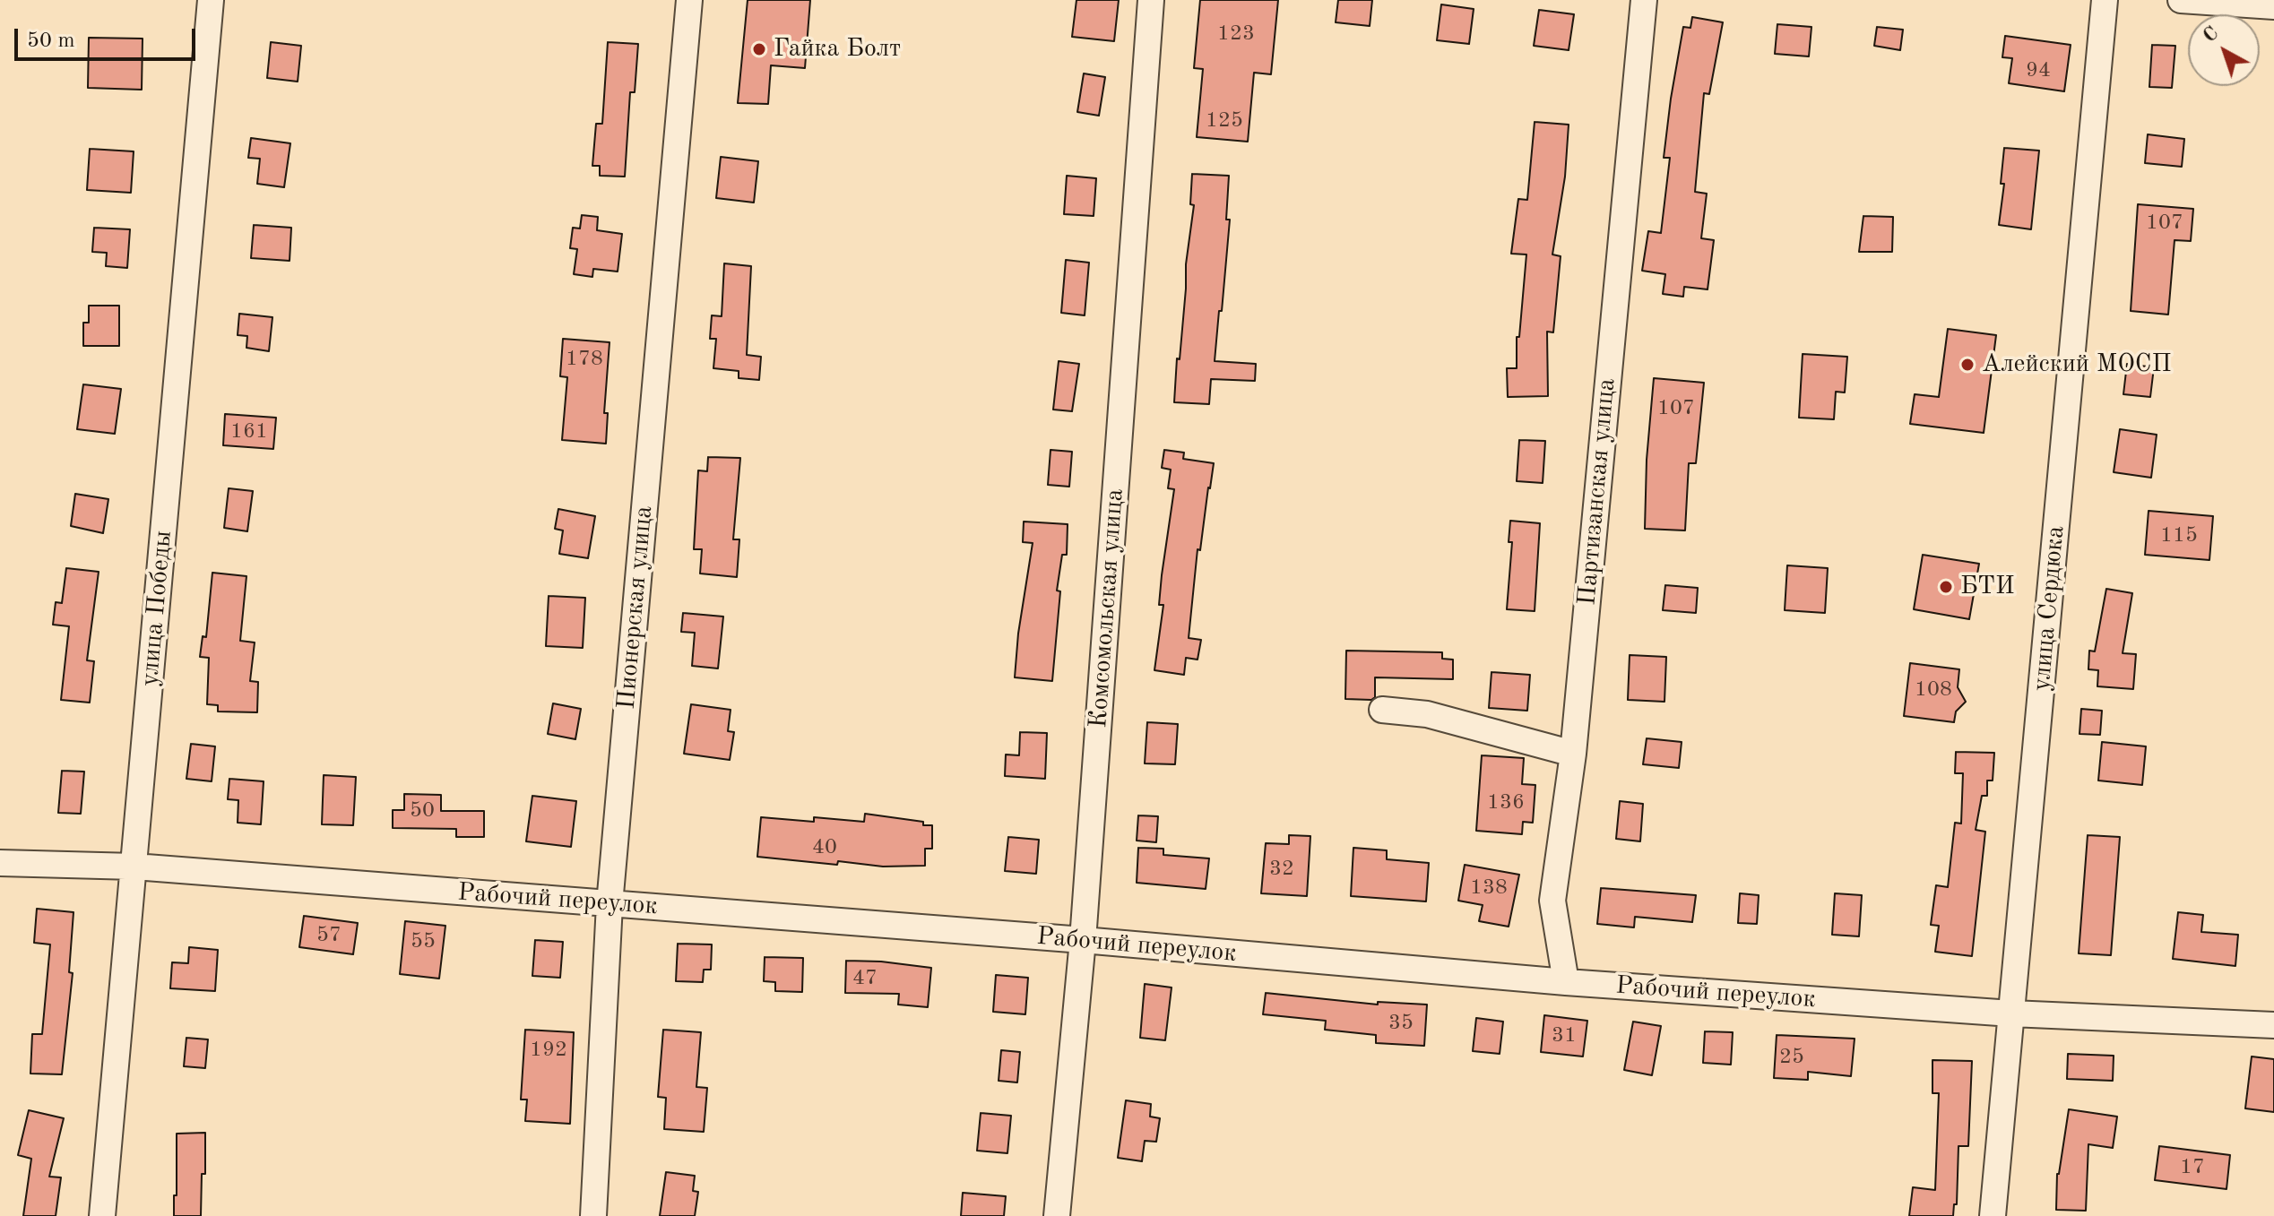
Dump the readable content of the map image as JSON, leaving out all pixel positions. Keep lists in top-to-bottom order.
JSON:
{
  "streets": {
    "street": [
      "Партизанская улица",
      "Пионерская улица",
      "улица Победы",
      "Комсомольская улица",
      "улица Сердюка",
      "Рабочий переулок"
    ]
  },
  "crossings": [
    ["Партизанская улица", "Рабочий переулок"],
    ["Пионерская улица", "Рабочий переулок"],
    ["улица Победы", "Рабочий переулок"],
    ["Комсомольская улица", "Рабочий переулок"],
    ["улица Сердюка", "Рабочий переулок"]
  ],
  "places": ["Гайка Болт", "Алейский МОСП", "БТИ"],
  "house_numbers": [
    "123",
    "94",
    "125",
    "107",
    "178",
    "107",
    "161",
    "115",
    "108",
    "136",
    "50",
    "40",
    "32",
    "138",
    "57",
    "55",
    "47",
    "35",
    "31",
    "192",
    "25",
    "17"
  ],
  "scale_bar": "50 m",
  "north": "top left"
}
